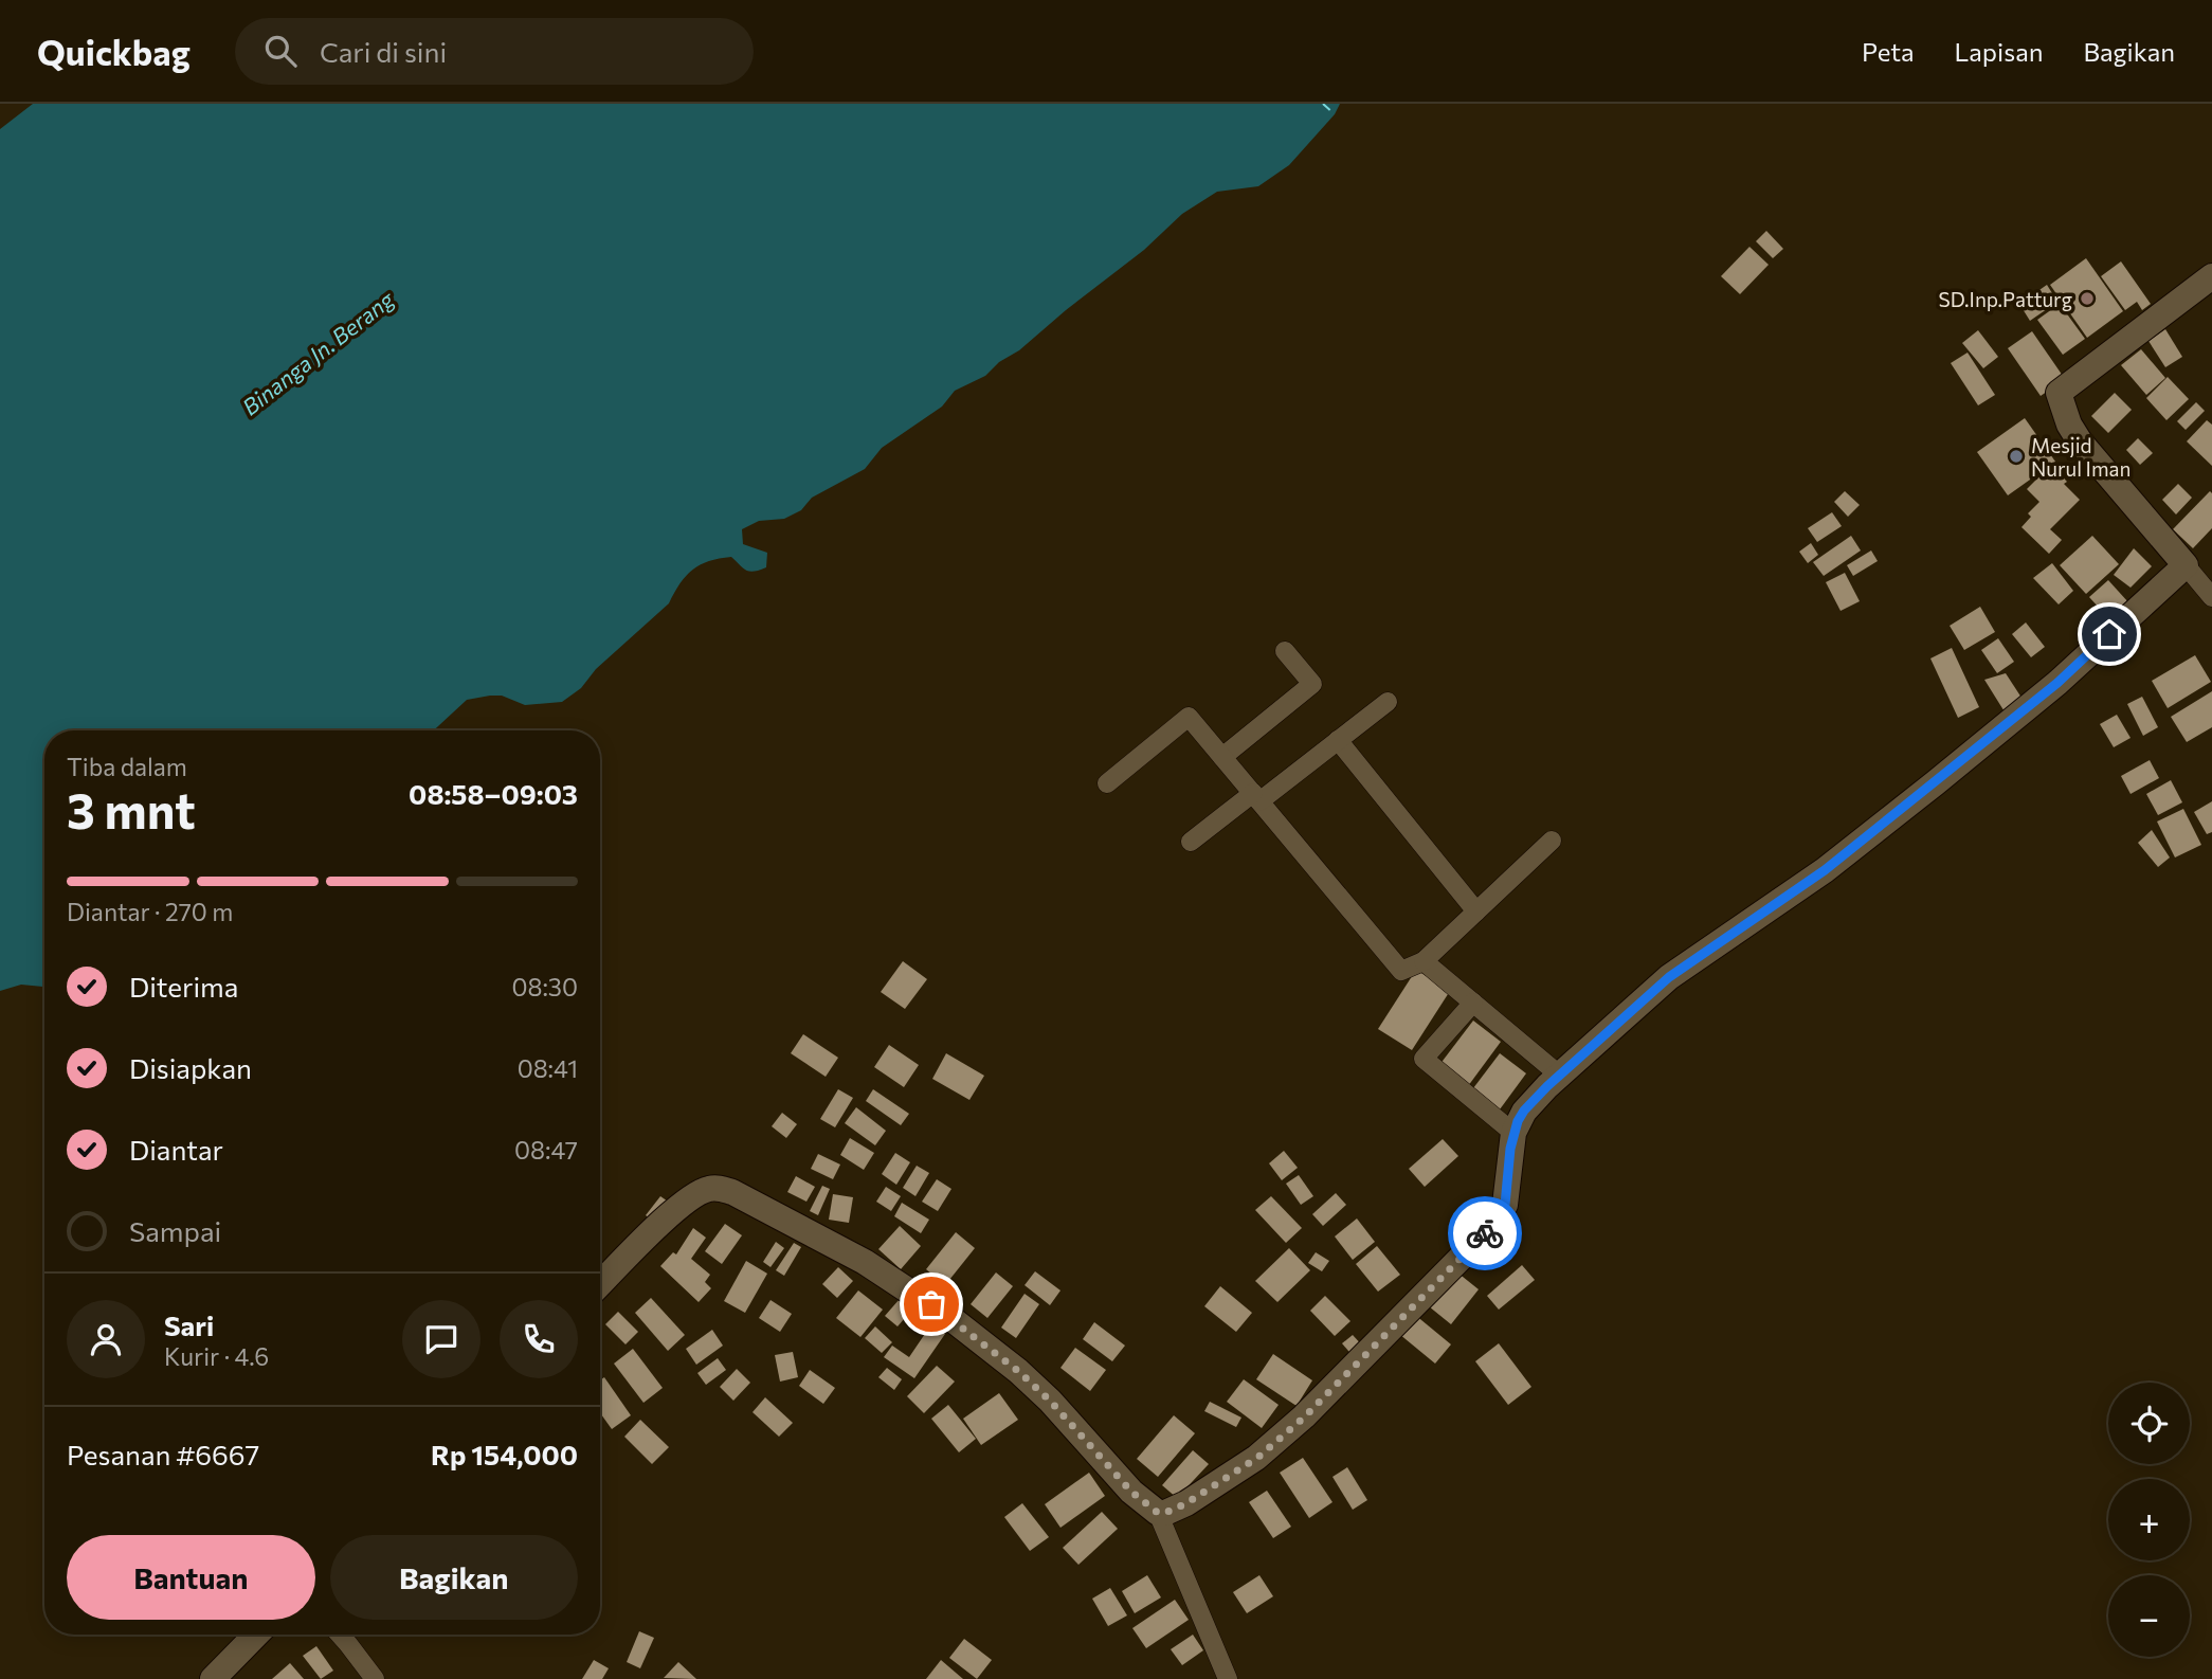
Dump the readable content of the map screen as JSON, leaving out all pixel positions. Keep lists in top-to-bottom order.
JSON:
{
  "water": ["Binanga Jn. Berang"],
  "places": ["SD.Inp.Patturg", "Mesjid Nurul Iman"],
  "page": {
    "header": "Quickbag",
    "search": "Cari di sini",
    "nav": ["Peta", "Lapisan", "Bagikan"],
    "heading": ["3 mnt", "Tiba dalam", "08:58–09:03"],
    "panel": [
      "Sari",
      "Kurir · 4.6",
      "Pesanan #6667",
      "Rp 154,000"
    ],
    "bar": "Diantar · 270 m",
    "list": [
      ["Diterima", "08:30"],
      ["Disiapkan", "08:41"],
      ["Diantar", "08:47"],
      "Sampai"
    ],
    "map_buttons": ["+", "−"],
    "buttons": ["Bantuan", "Bagikan"]
  }
}
